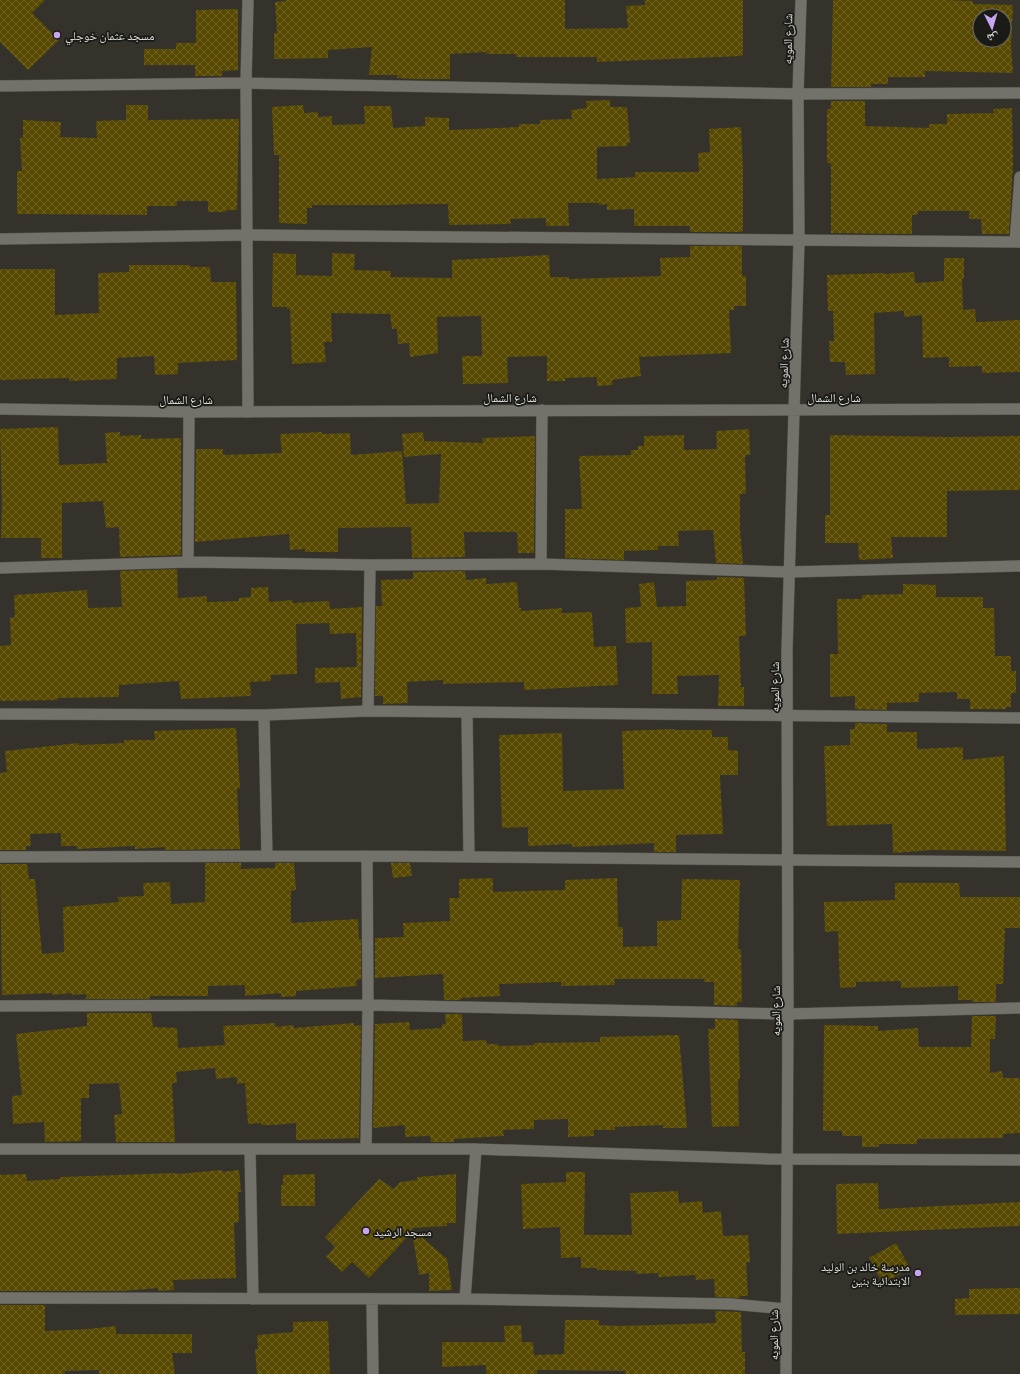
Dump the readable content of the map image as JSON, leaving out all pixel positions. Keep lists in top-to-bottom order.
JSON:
{
  "streets": {
    "street": ["شارع المويه", "شارع الشمال"]
  },
  "crossings": [
    ["شارع المويه", "شارع الشمال"]
  ],
  "places": ["مسجد عثمان خوجلي", "مسجد الرشيد", "مدرسة خالد بن الوليد الابتدائية بنين"],
  "north": "bottom"
}
